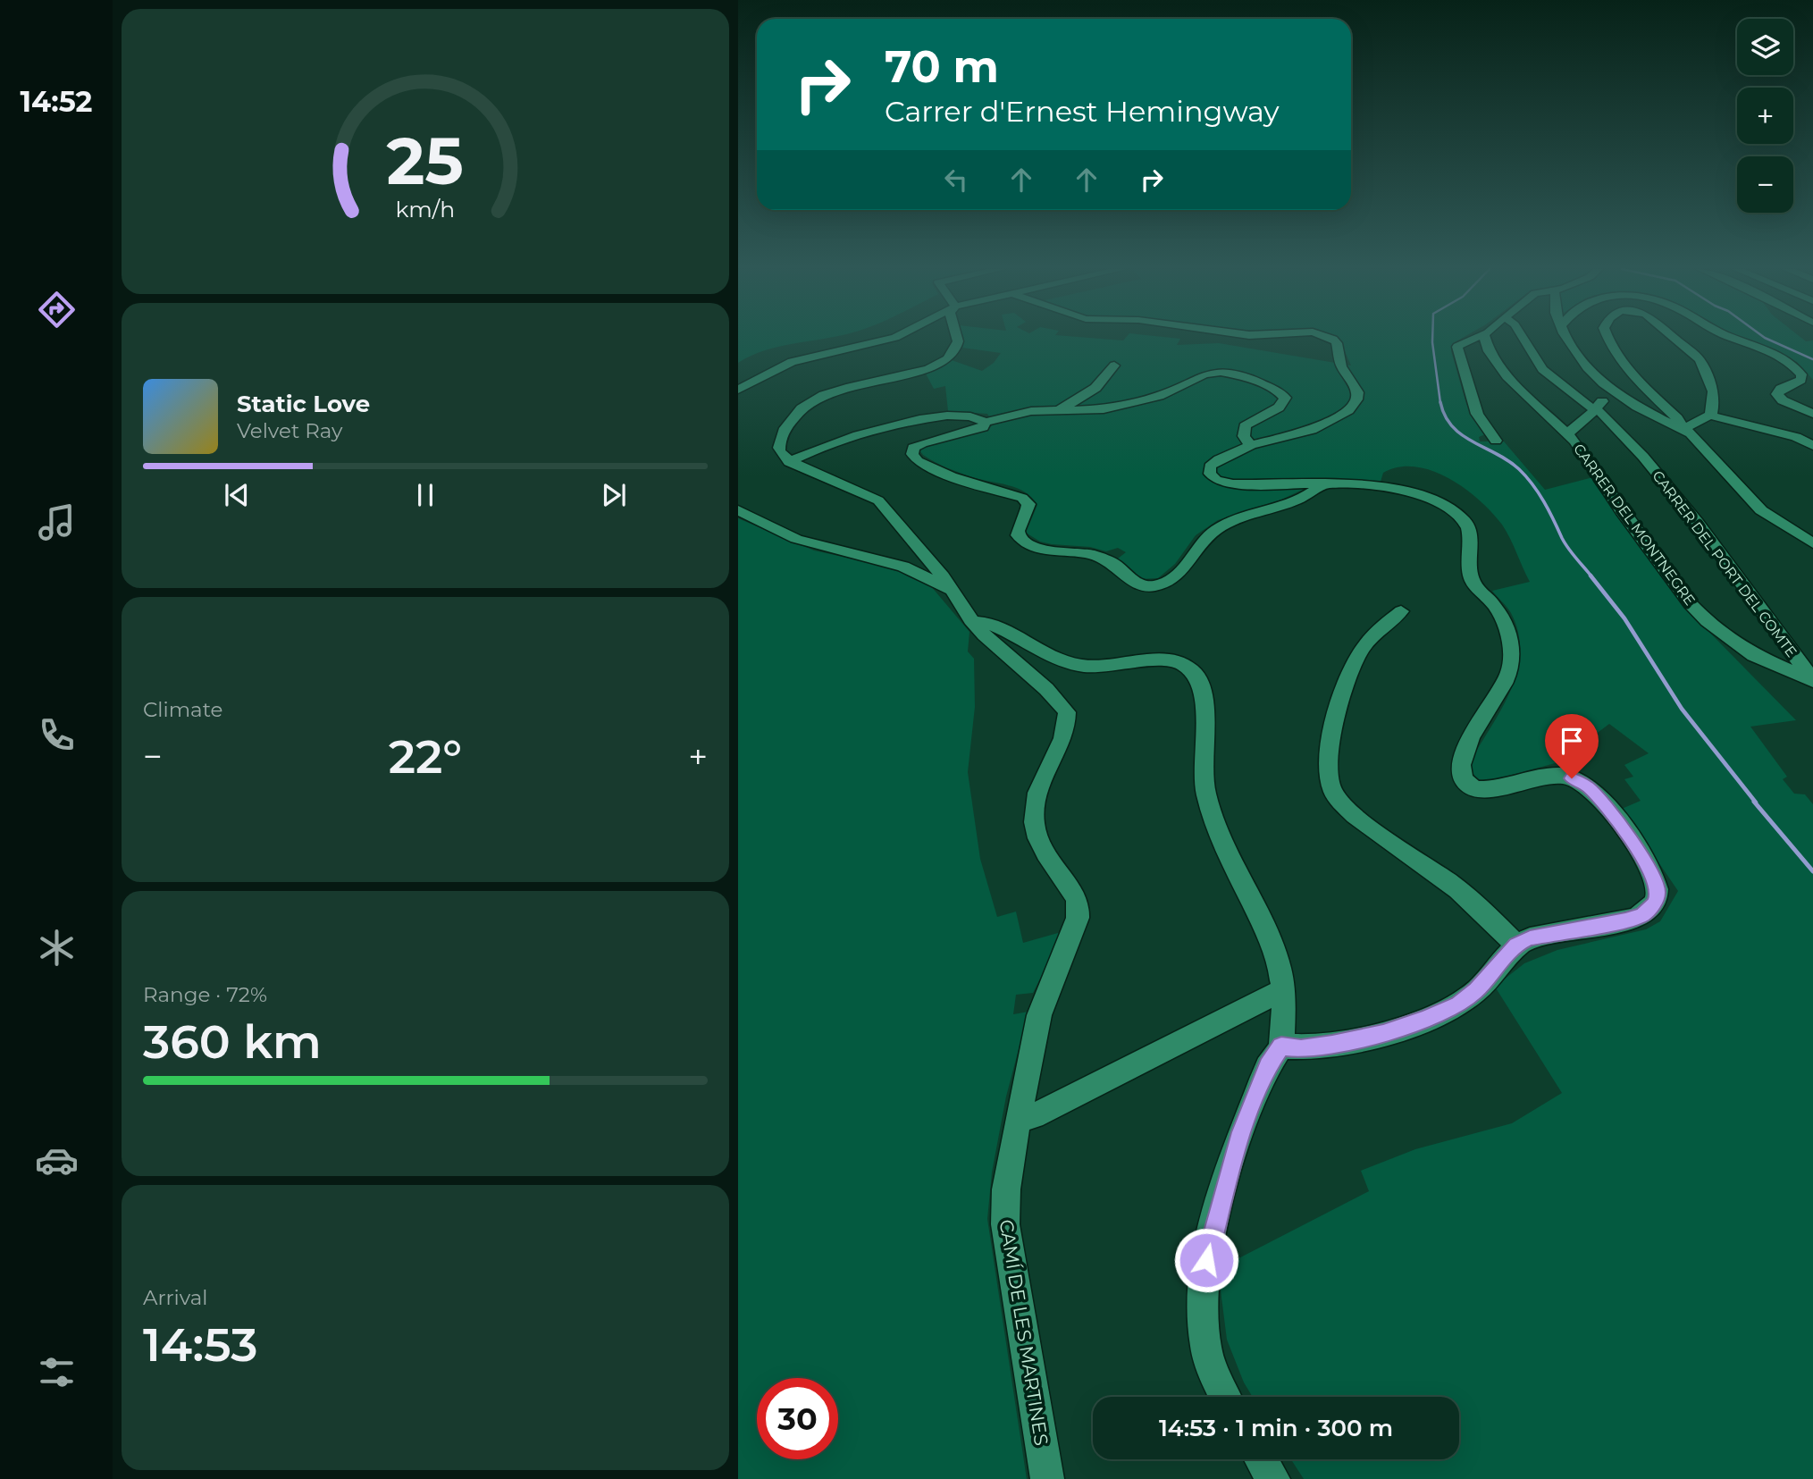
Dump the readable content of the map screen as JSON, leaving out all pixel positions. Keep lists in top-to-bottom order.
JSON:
{
  "streets": {
    "street": ["CARRER DEL MONTNEGRE", "CARRER DEL PORT DEL COMTE", "CAMÍ DE LES MARTINES"]
  },
  "crossings": [
    ["CARRER DEL MONTNEGRE", "CARRER DEL PORT DEL COMTE"]
  ],
  "page": {
    "tabs": "14:52",
    "map_buttons": ["+", "−"],
    "turn": ["70 m", "Carrer d'Ernest Hemingway"],
    "song": ["Static Love", "Velvet Ray"],
    "tile": [
      "Climate",
      ["Range · 72%", "360 km"],
      ["Arrival", "14:53"]
    ],
    "heat": ["−", "22°", "+"],
    "limit": "30",
    "trip": "14:53 · 1 min · 300 m",
    "gauge": ["25", "km/h"]
  }
}
